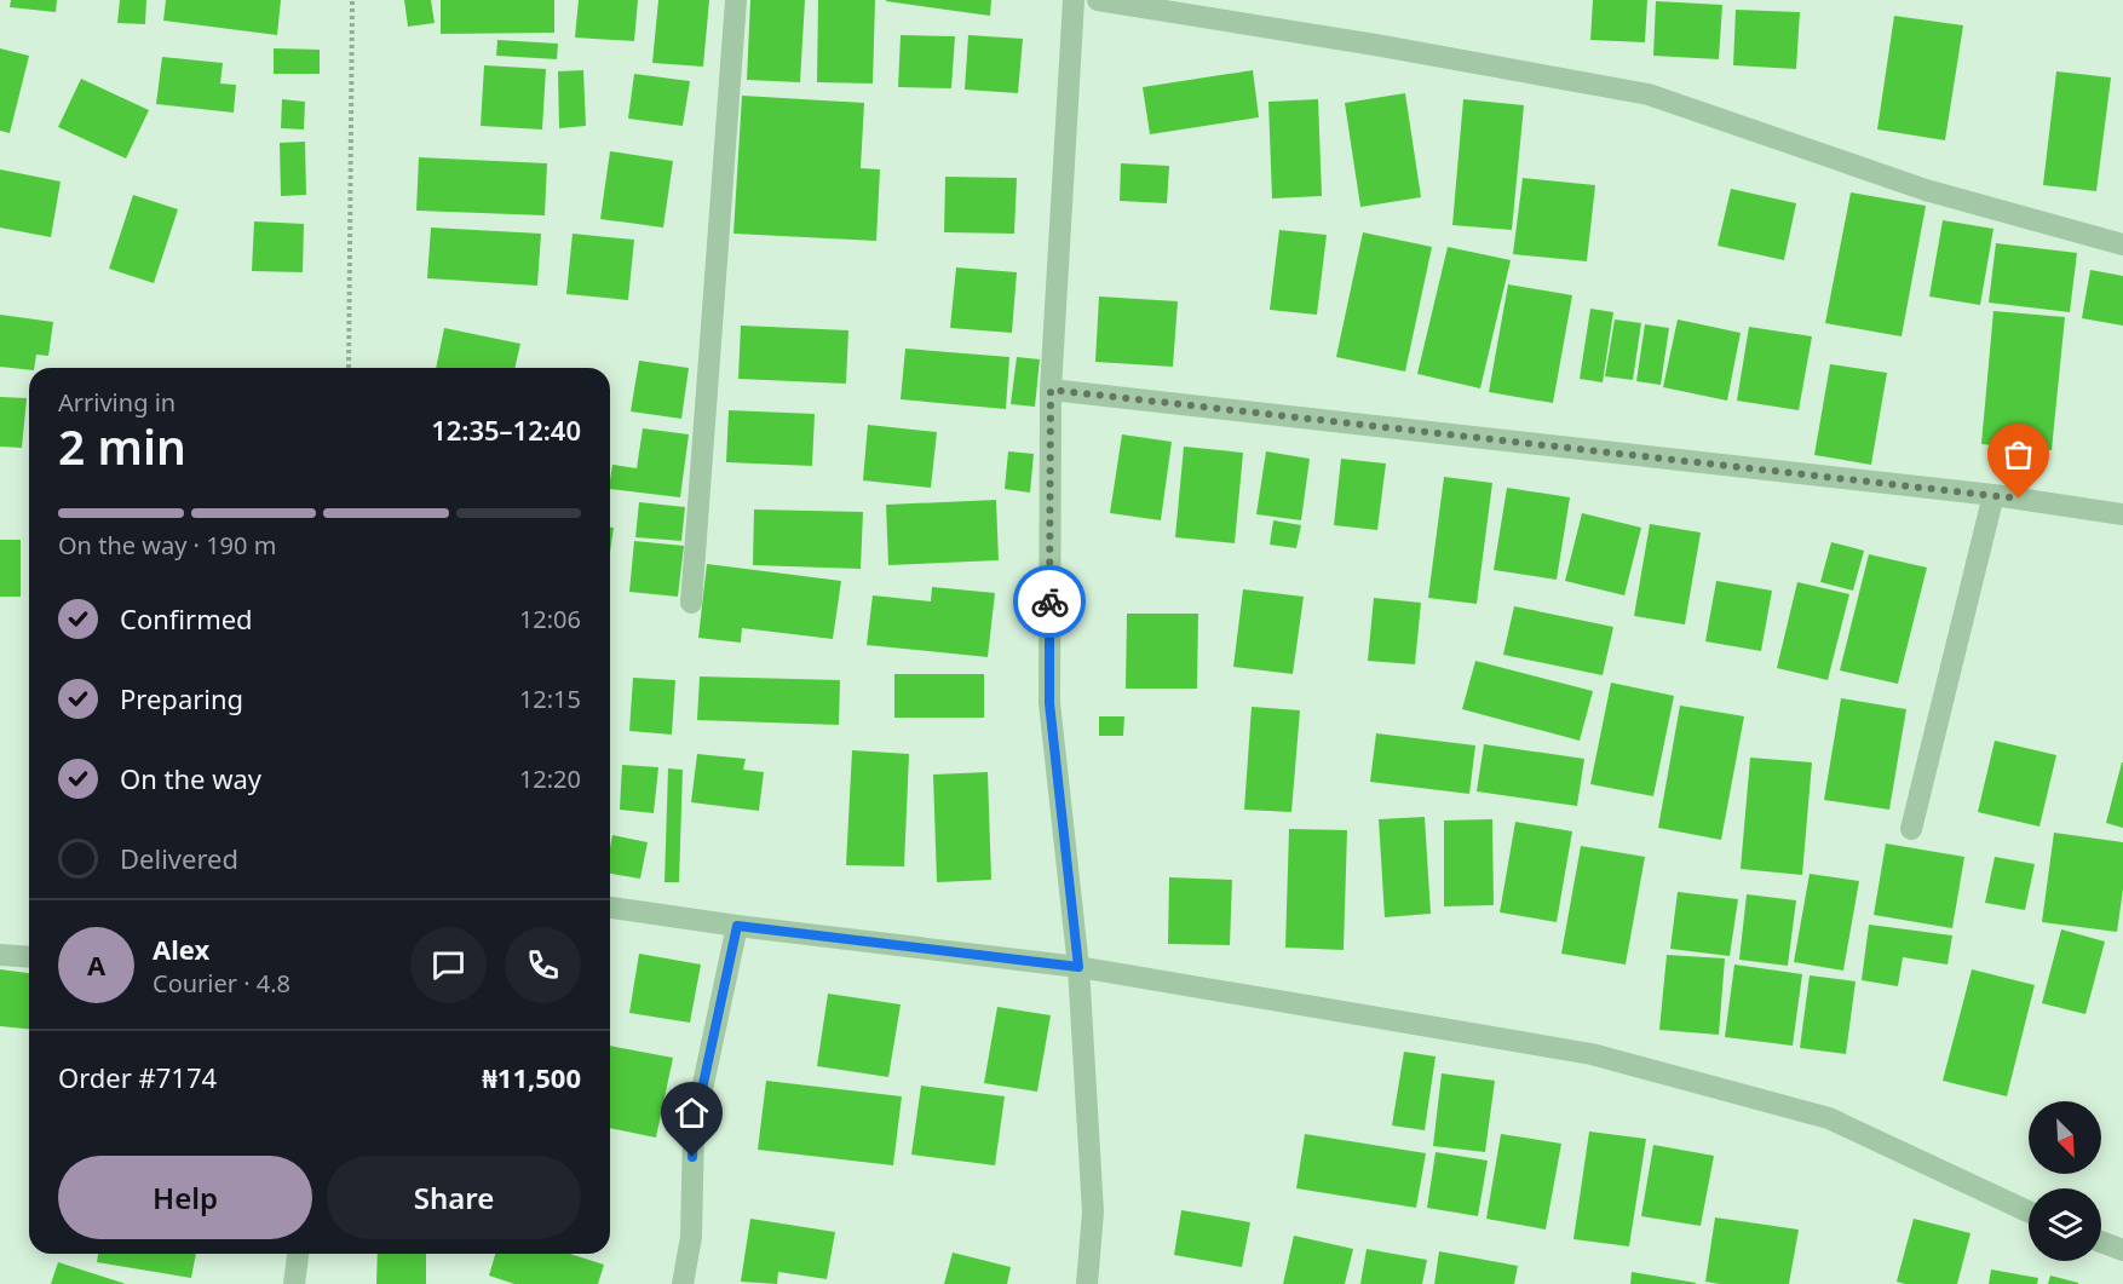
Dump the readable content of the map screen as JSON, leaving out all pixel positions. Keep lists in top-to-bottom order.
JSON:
{
  "north": "bottom right",
  "page": {
    "heading": ["2 min", "Arriving in", "12:35–12:40"],
    "panel": [
      "Alex",
      "Courier · 4.8",
      "Order #7174",
      "₦11,500"
    ],
    "bar": "On the way · 190 m",
    "list": [
      ["Confirmed", "12:06"],
      ["Preparing", "12:15"],
      ["On the way", "12:20"],
      "Delivered"
    ],
    "round": "A",
    "buttons": ["Help", "Share"]
  }
}
